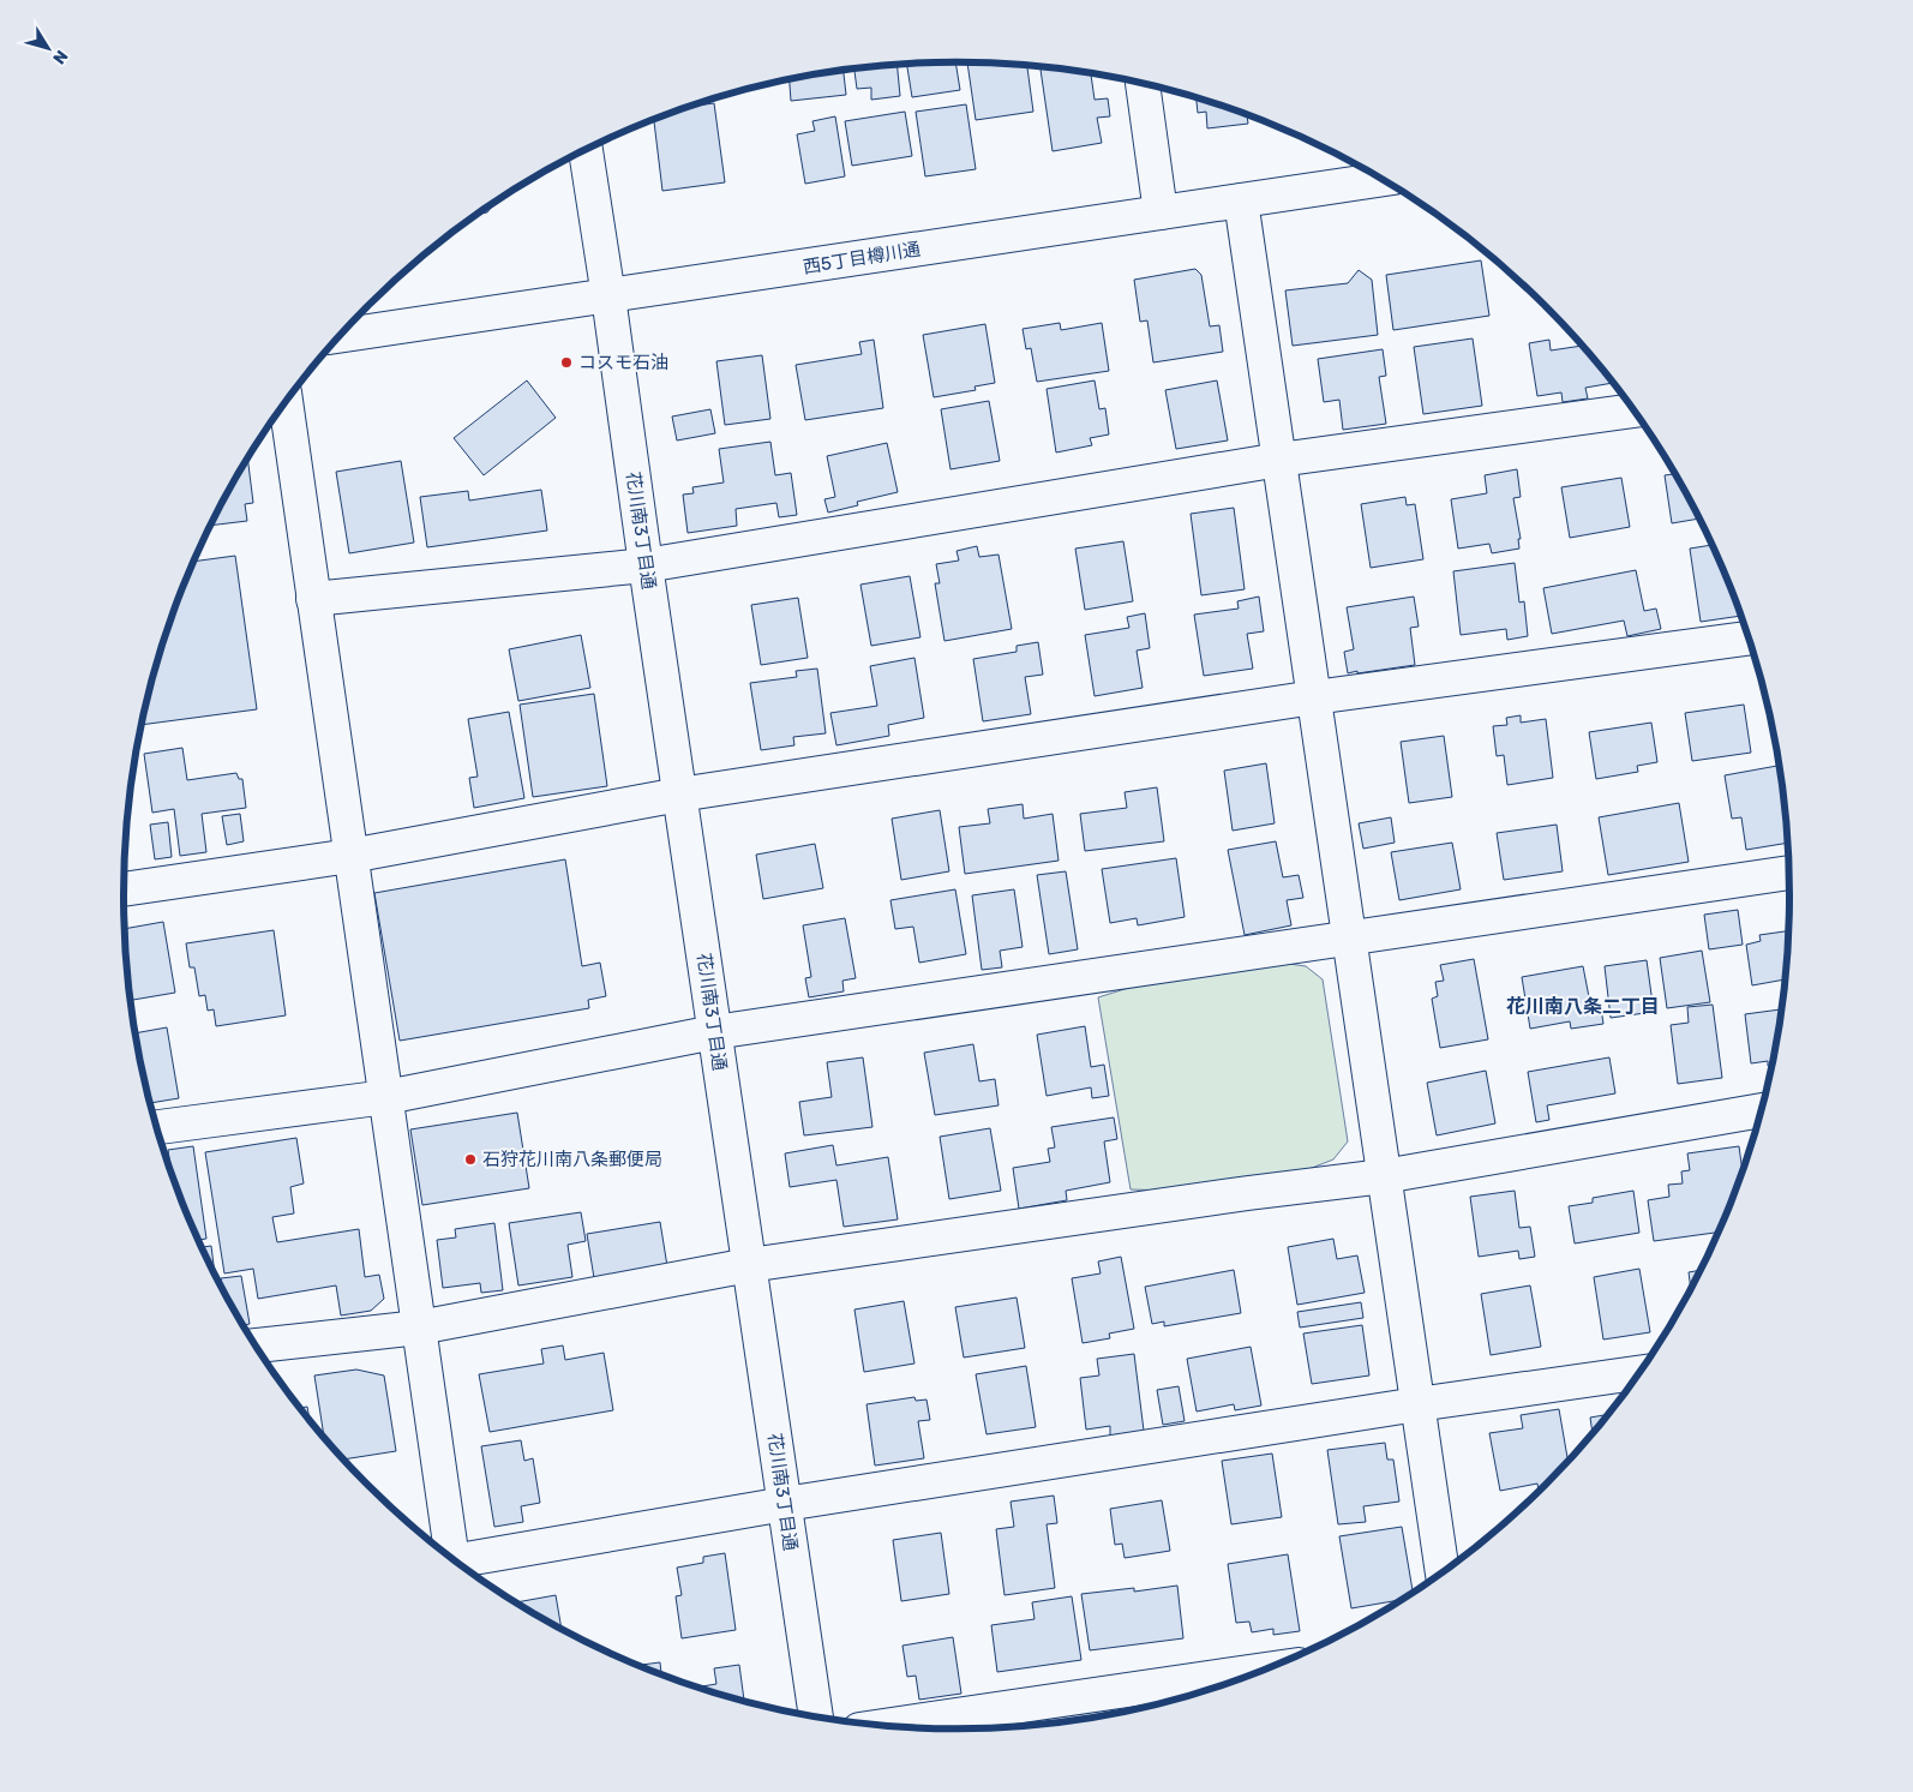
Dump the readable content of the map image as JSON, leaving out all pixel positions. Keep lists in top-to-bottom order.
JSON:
{
  "streets": {
    "street": ["西5丁目樽川通", "花川南3丁目通"]
  },
  "crossings": [
    ["西5丁目樽川通", "花川南3丁目通"]
  ],
  "districts": ["花川南八条二丁目"],
  "places": ["コスモ石油", "石狩花川南八条郵便局"],
  "north": "bottom right"
}
